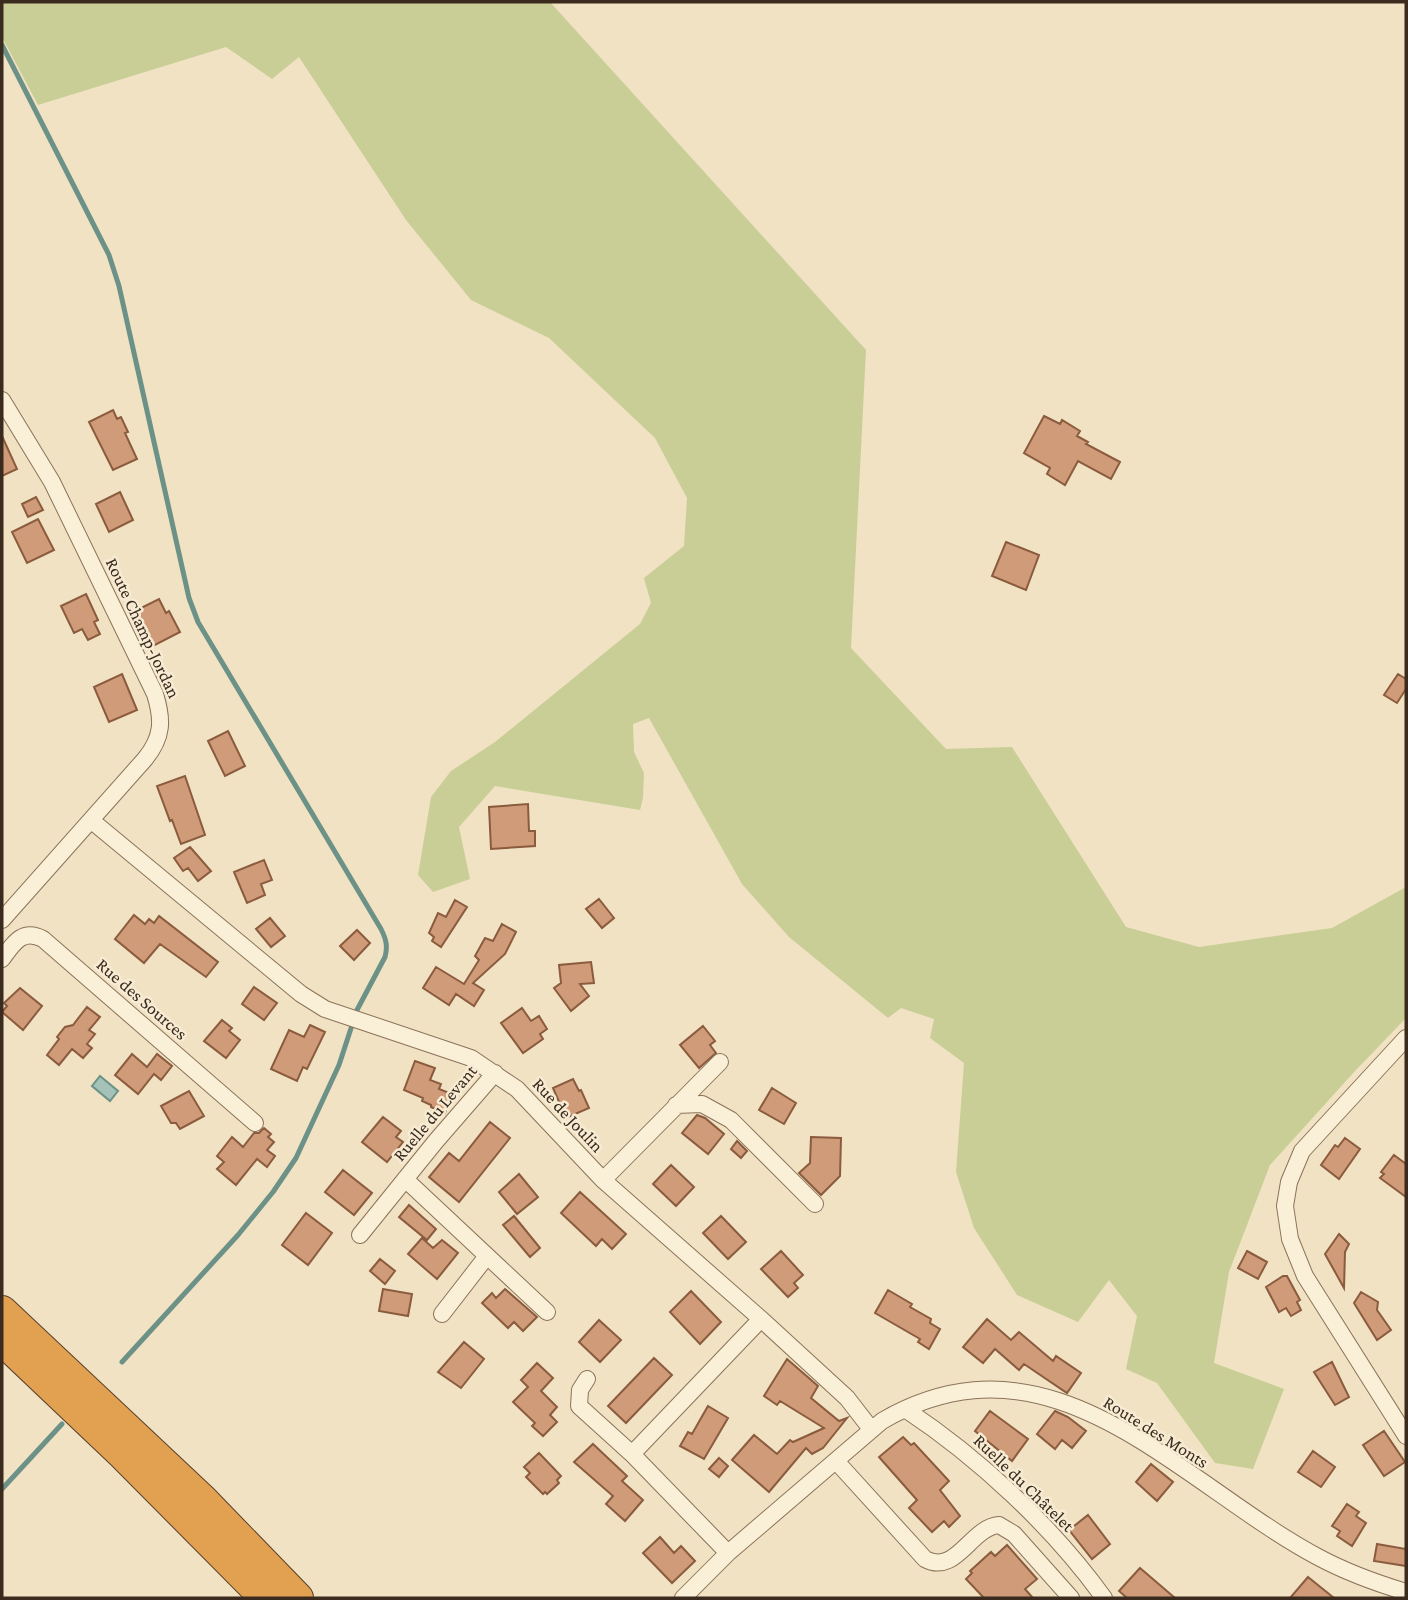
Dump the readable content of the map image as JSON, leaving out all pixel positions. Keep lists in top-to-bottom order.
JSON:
{
  "streets": {
    "street": [
      "Route Champ-Jordan",
      "Rue des Sources",
      "Ruelle du Levant",
      "Rue de Joulin",
      "Route des Monts",
      "Ruelle du Châtelet"
    ]
  },
  "crossings": [
    ["Route Champ-Jordan", "Rue de Joulin"],
    ["Ruelle du Levant", "Rue de Joulin"],
    ["Rue de Joulin", "Route des Monts"],
    ["Route des Monts", "Ruelle du Châtelet"]
  ]
}
